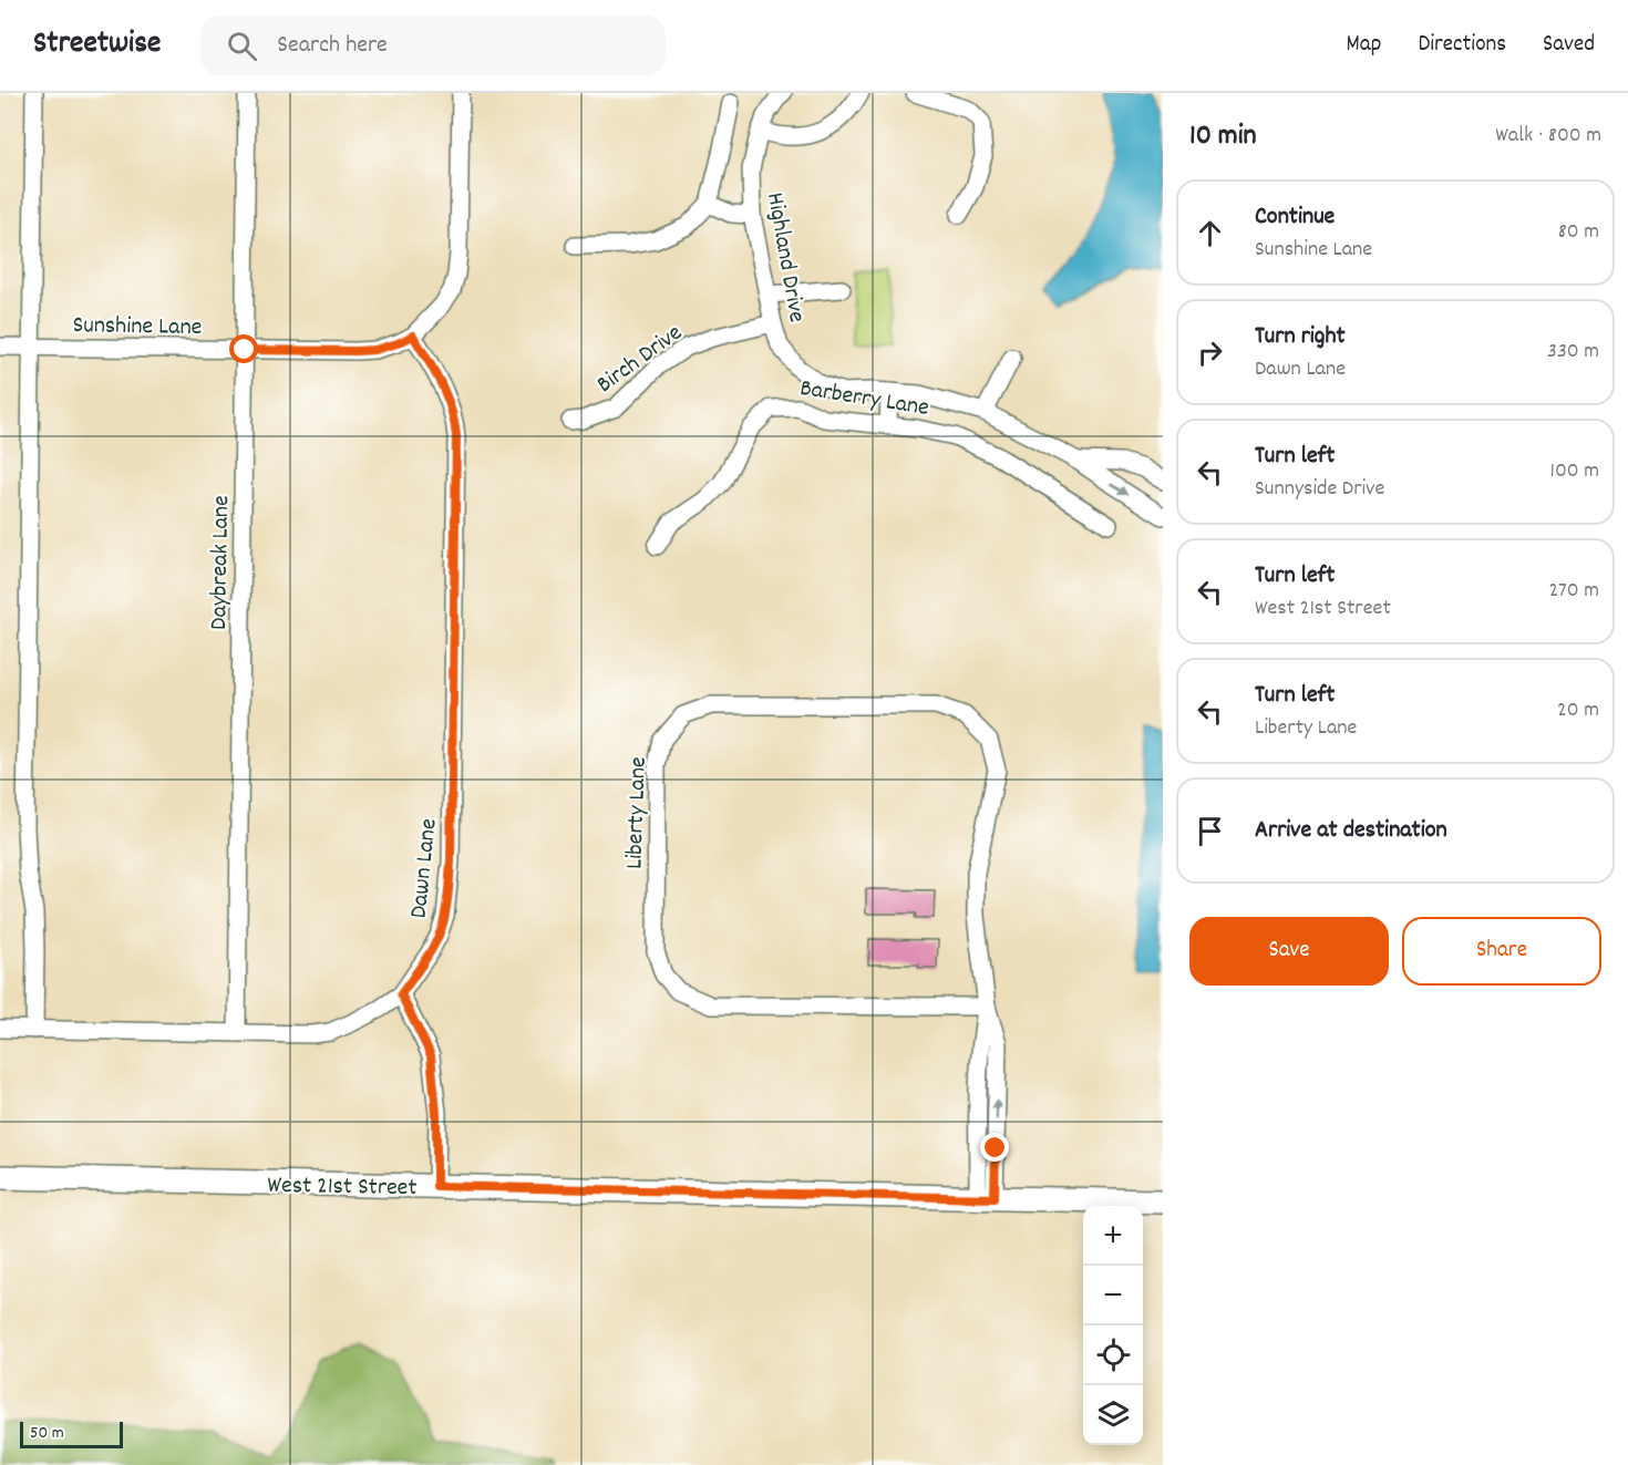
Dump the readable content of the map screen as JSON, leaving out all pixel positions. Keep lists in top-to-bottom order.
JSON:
{
  "streets": {
    "street": [
      "Highland Drive",
      "Sunshine Lane",
      "Birch Drive",
      "Barberry Lane",
      "Daybreak Lane",
      "Liberty Lane",
      "Dawn Lane",
      "West 21st Street"
    ]
  },
  "crossings": [
    ["Highland Drive", "Birch Drive"],
    ["Sunshine Lane", "Daybreak Lane"],
    ["Sunshine Lane", "Dawn Lane"],
    ["Daybreak Lane", "Dawn Lane"],
    ["Liberty Lane", "West 21st Street"]
  ],
  "scale_bar": "50 m",
  "page": {
    "header": "Streetwise",
    "search": "Search here",
    "nav": ["Map", "Directions", "Saved"],
    "heading": ["10 min", "Walk · 800 m"],
    "list": [
      ["Continue", "Sunshine Lane", "80 m"],
      ["Turn right", "Dawn Lane", "330 m"],
      ["Turn left", "Sunnyside Drive", "100 m"],
      ["Turn left", "West 21st Street", "270 m"],
      ["Turn left", "Liberty Lane", "20 m"],
      "Arrive at destination"
    ],
    "buttons": ["Save", "Share"],
    "map_buttons": ["+", "−"],
    "scale": "50 m"
  }
}
